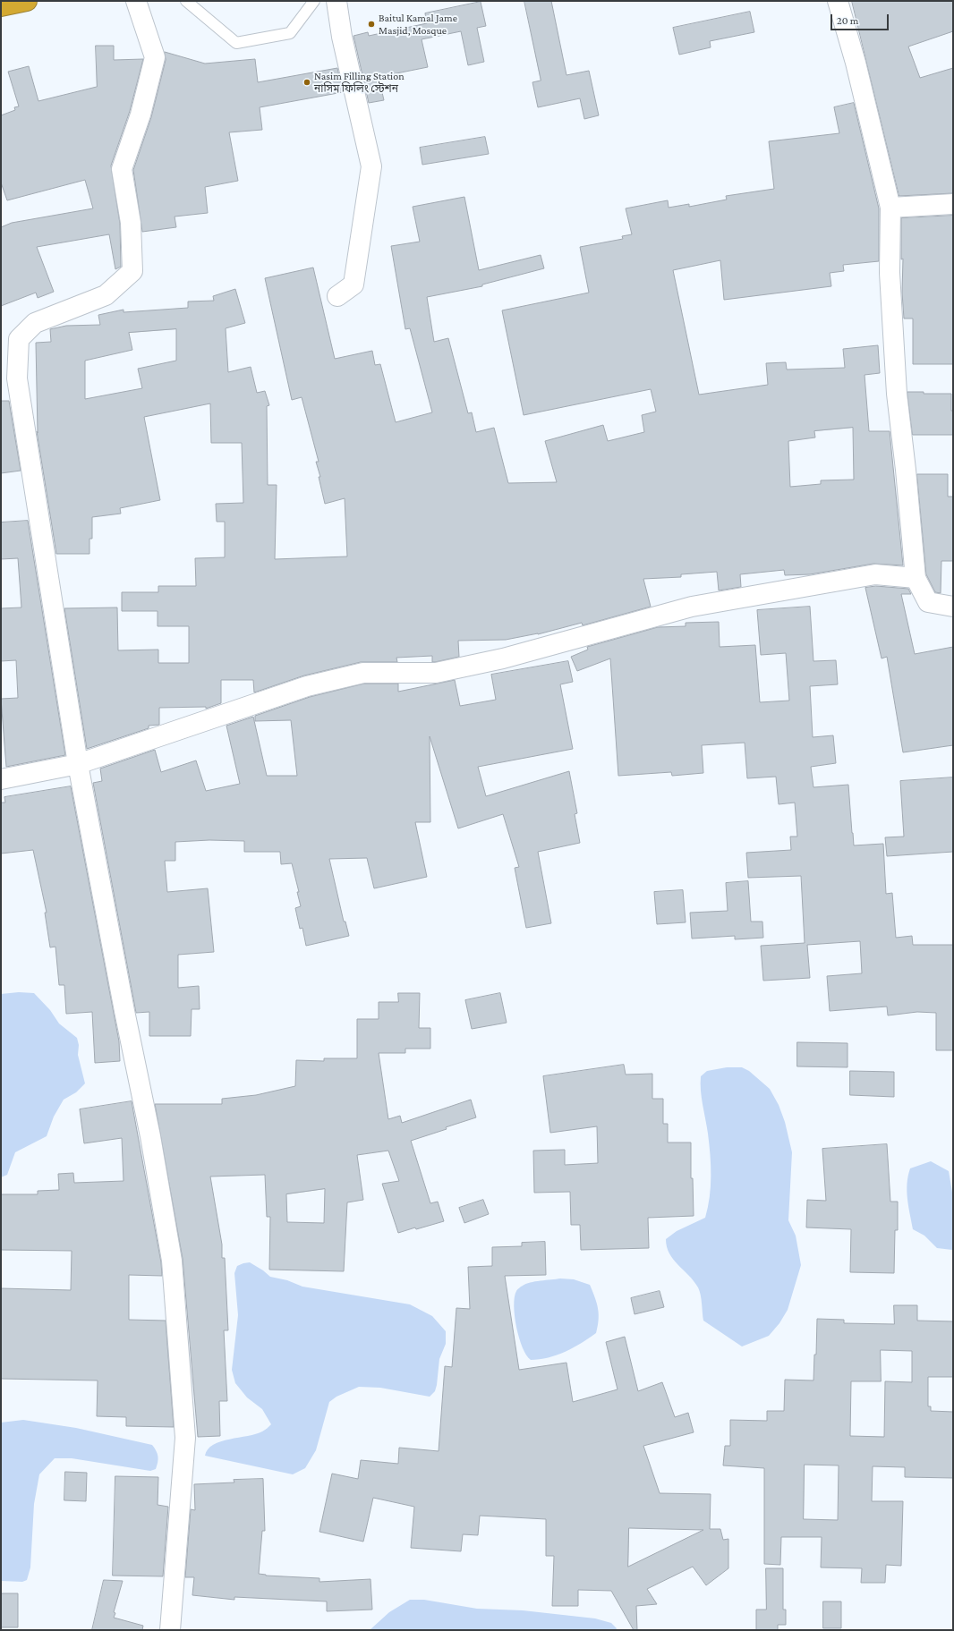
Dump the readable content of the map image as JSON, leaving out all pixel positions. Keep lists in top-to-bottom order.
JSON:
{
  "places": ["Baitul Kamal Jame Masjid, Mosque", "Nasim Filling Station নাসিম ফিলিং স্টেশন"],
  "scale_bar": "20 m"
}
